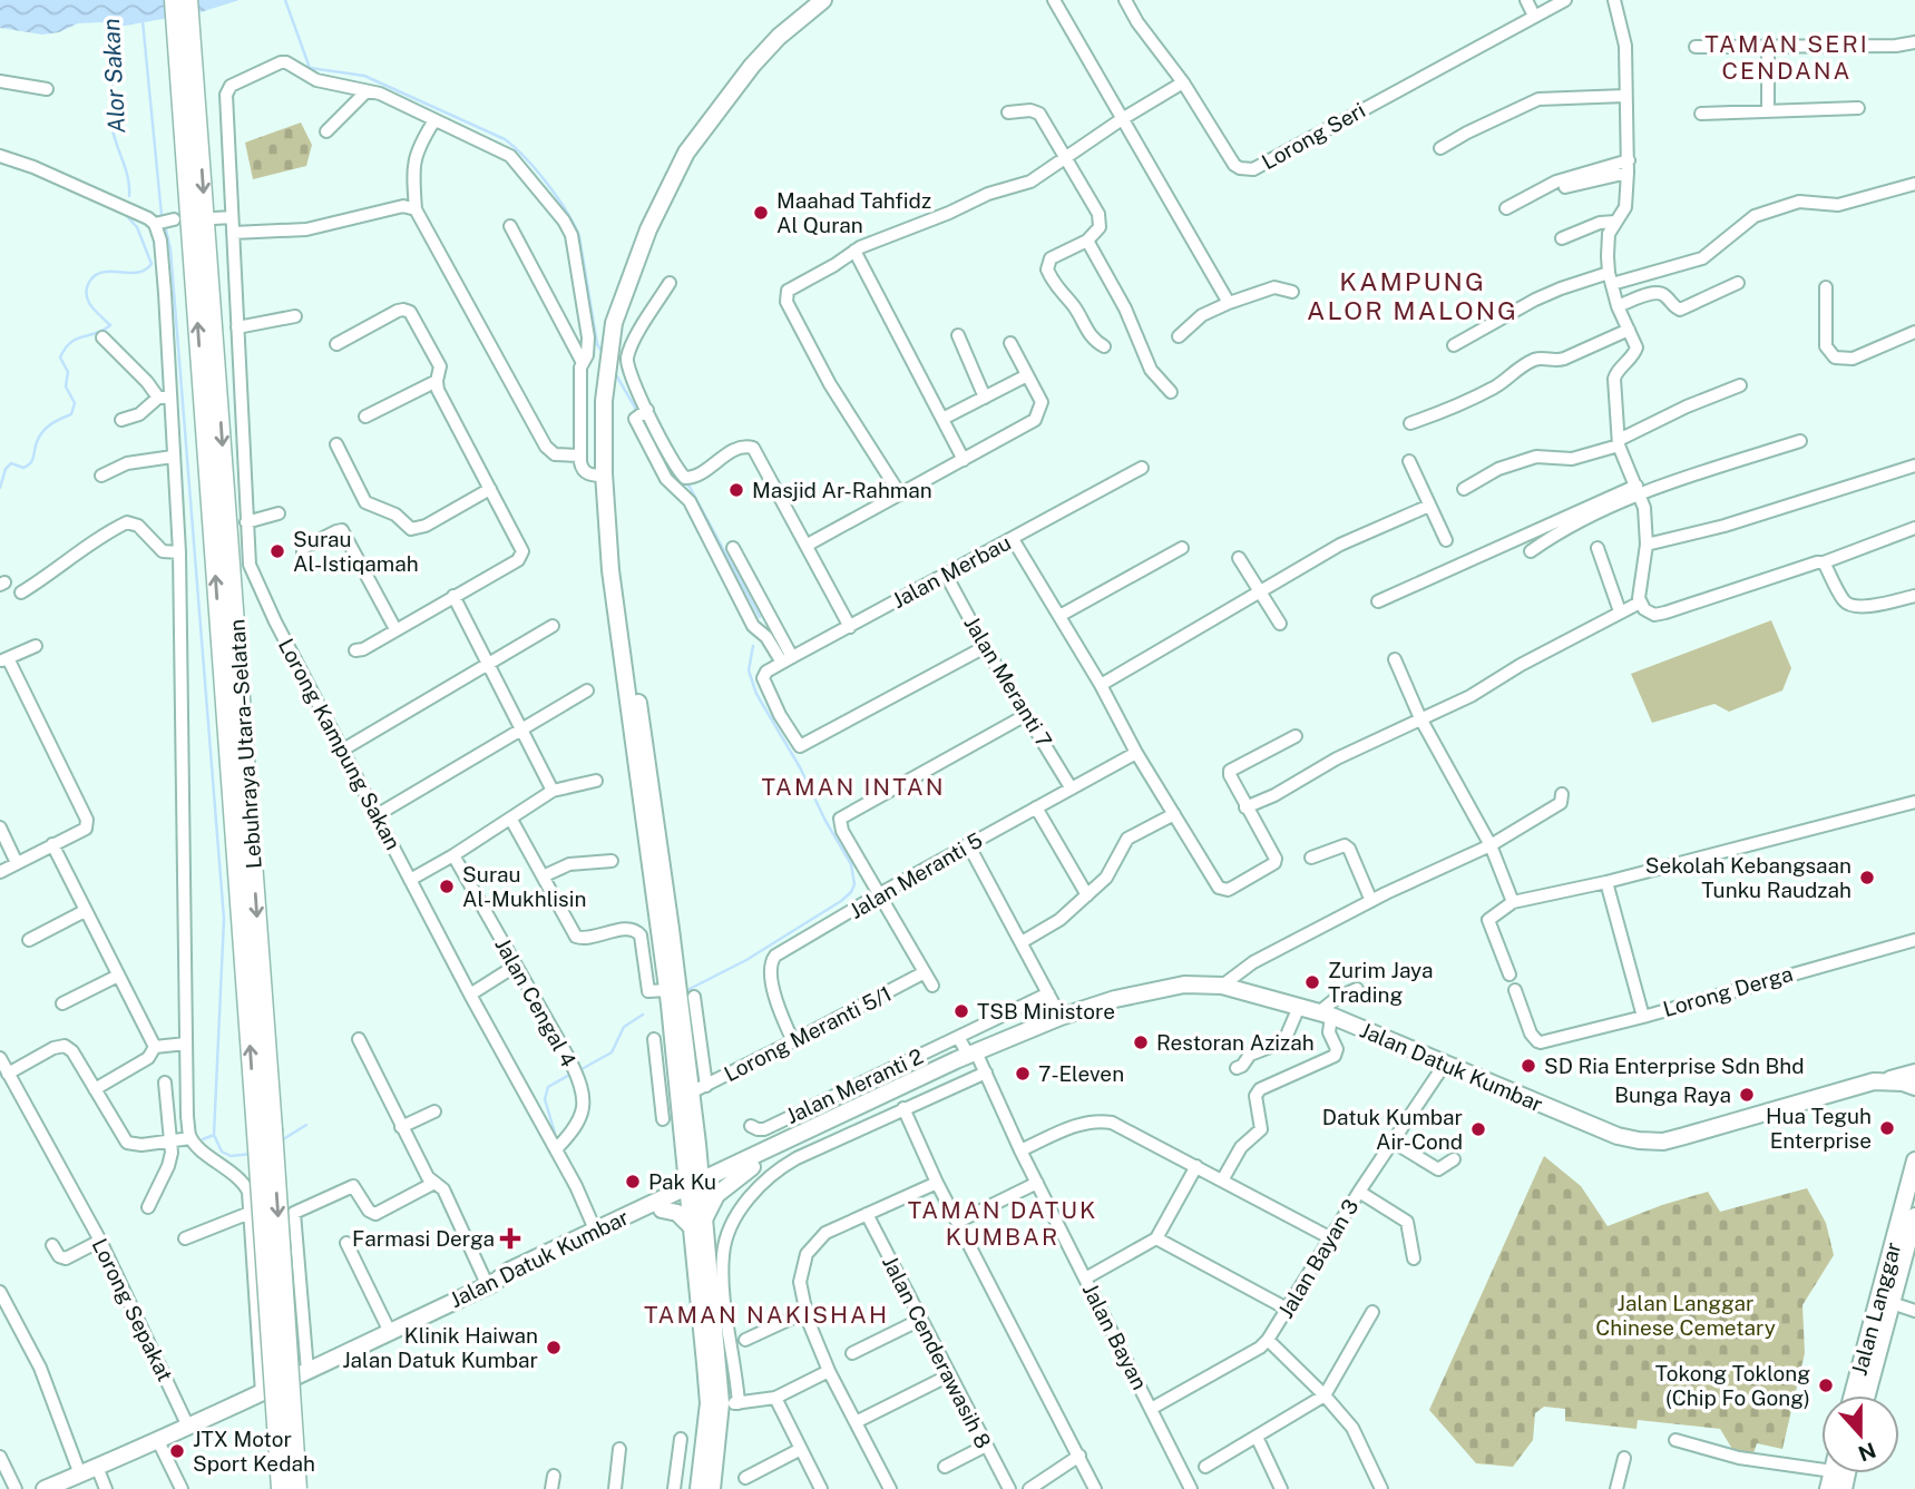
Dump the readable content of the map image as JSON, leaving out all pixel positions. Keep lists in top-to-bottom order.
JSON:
{
  "streets": {
    "highway": ["Lebuhraya Utara–Selatan"],
    "main road": ["Jalan Datuk Kumbar", "Jalan Langgar"],
    "street": [
      "Lorong Seri",
      "Jalan Merbau",
      "Jalan Meranti 7",
      "Lorong Kampung Sakan",
      "Jalan Meranti 5",
      "Lorong Derga",
      "Jalan Cengal 4",
      "Lorong Meranti 5/1",
      "Jalan Meranti 2",
      "Jalan Bayan 3",
      "Lorong Sepakat",
      "Jalan Bayan",
      "Jalan Cenderawasih 8"
    ]
  },
  "crossings": [
    ["Jalan Merbau", "Jalan Meranti 7"],
    ["Jalan Meranti 7", "Jalan Meranti 5"],
    ["Lorong Kampung Sakan", "Jalan Cengal 4"],
    ["Lorong Kampung Sakan", "Jalan Datuk Kumbar"],
    ["Jalan Meranti 5", "Lorong Meranti 5/1"],
    ["Jalan Datuk Kumbar", "Jalan Bayan 3"],
    ["Jalan Datuk Kumbar", "Lorong Sepakat"],
    ["Jalan Datuk Kumbar", "Jalan Bayan"],
    ["Jalan Meranti 2", "Jalan Bayan"],
    ["Jalan Bayan 3", "Jalan Bayan"]
  ],
  "districts": [
    "TAMAN SERI CENDANA",
    "KAMPUNG ALOR MALONG",
    "TAMAN INTAN",
    "TAMAN DATUK KUMBAR",
    "TAMAN NAKISHAH"
  ],
  "water": ["Alor Sakan"],
  "parks": ["Jalan Langgar Chinese Cemetary"],
  "places": {
    "other": [
      "Maahad Tahfidz Al Quran",
      "Masjid Ar-Rahman",
      "Surau Al-Istiqamah",
      "Sekolah Kebangsaan Tunku Raudzah",
      "Surau Al-Mukhlisin",
      "Zurim Jaya Trading",
      "TSB Ministore",
      "Restoran Azizah",
      "SD Ria Enterprise Sdn Bhd",
      "7-Eleven",
      "Bunga Raya",
      "Hua Teguh Enterprise",
      "Datuk Kumbar Air-Cond",
      "Pak Ku",
      "Klinik Haiwan Jalan Datuk Kumbar",
      "Tokong Toklong (Chip Fo Gong)",
      "JTX Motor Sport Kedah"
    ],
    "health": ["Farmasi Derga"]
  },
  "north": "bottom"
}
